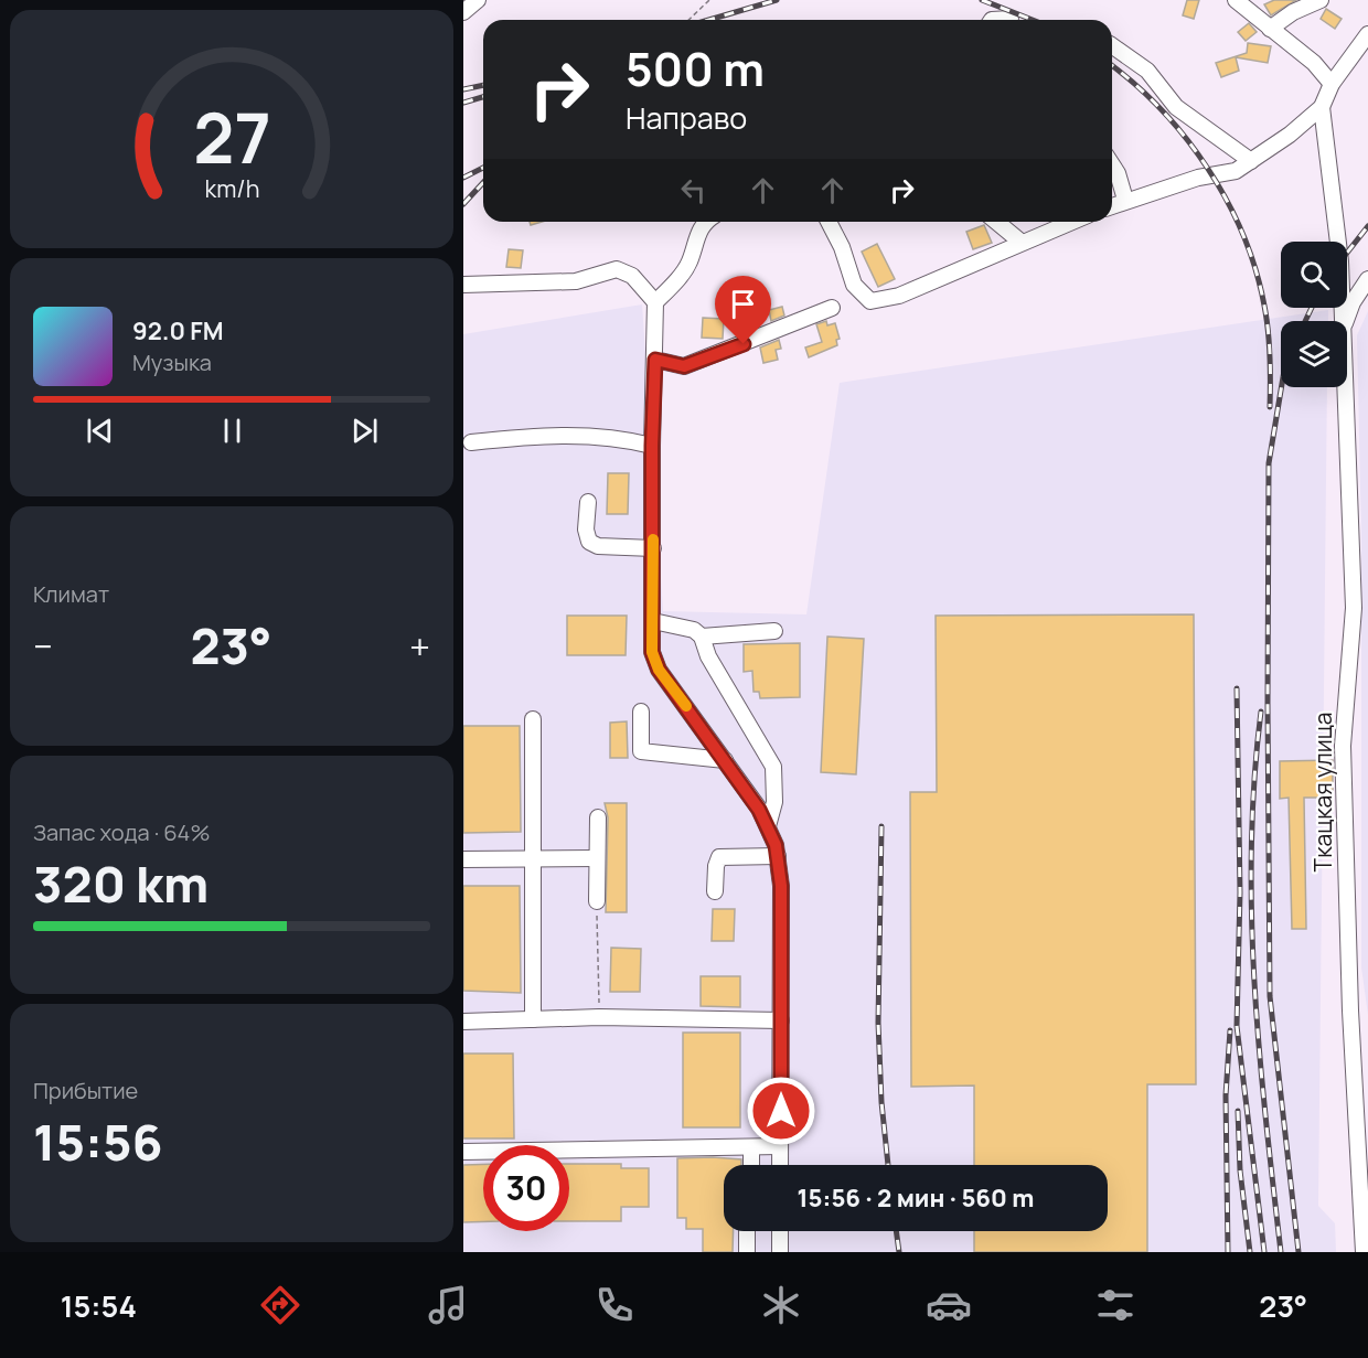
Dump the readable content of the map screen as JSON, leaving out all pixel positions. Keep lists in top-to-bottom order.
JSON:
{
  "streets": {
    "street": ["Ткацкая улица"]
  },
  "page": {
    "turn": ["500 m", "Направо"],
    "song": ["92.0 FM", "Музыка"],
    "tile": [
      "Климат",
      ["Запас хода · 64%", "320 km"],
      ["Прибытие", "15:56"]
    ],
    "heat": ["−", "23°", "+"],
    "limit": "30",
    "trip": "15:56 · 2 мин · 560 m",
    "tabs": ["15:54", "23°"],
    "gauge": ["27", "km/h"]
  }
}
